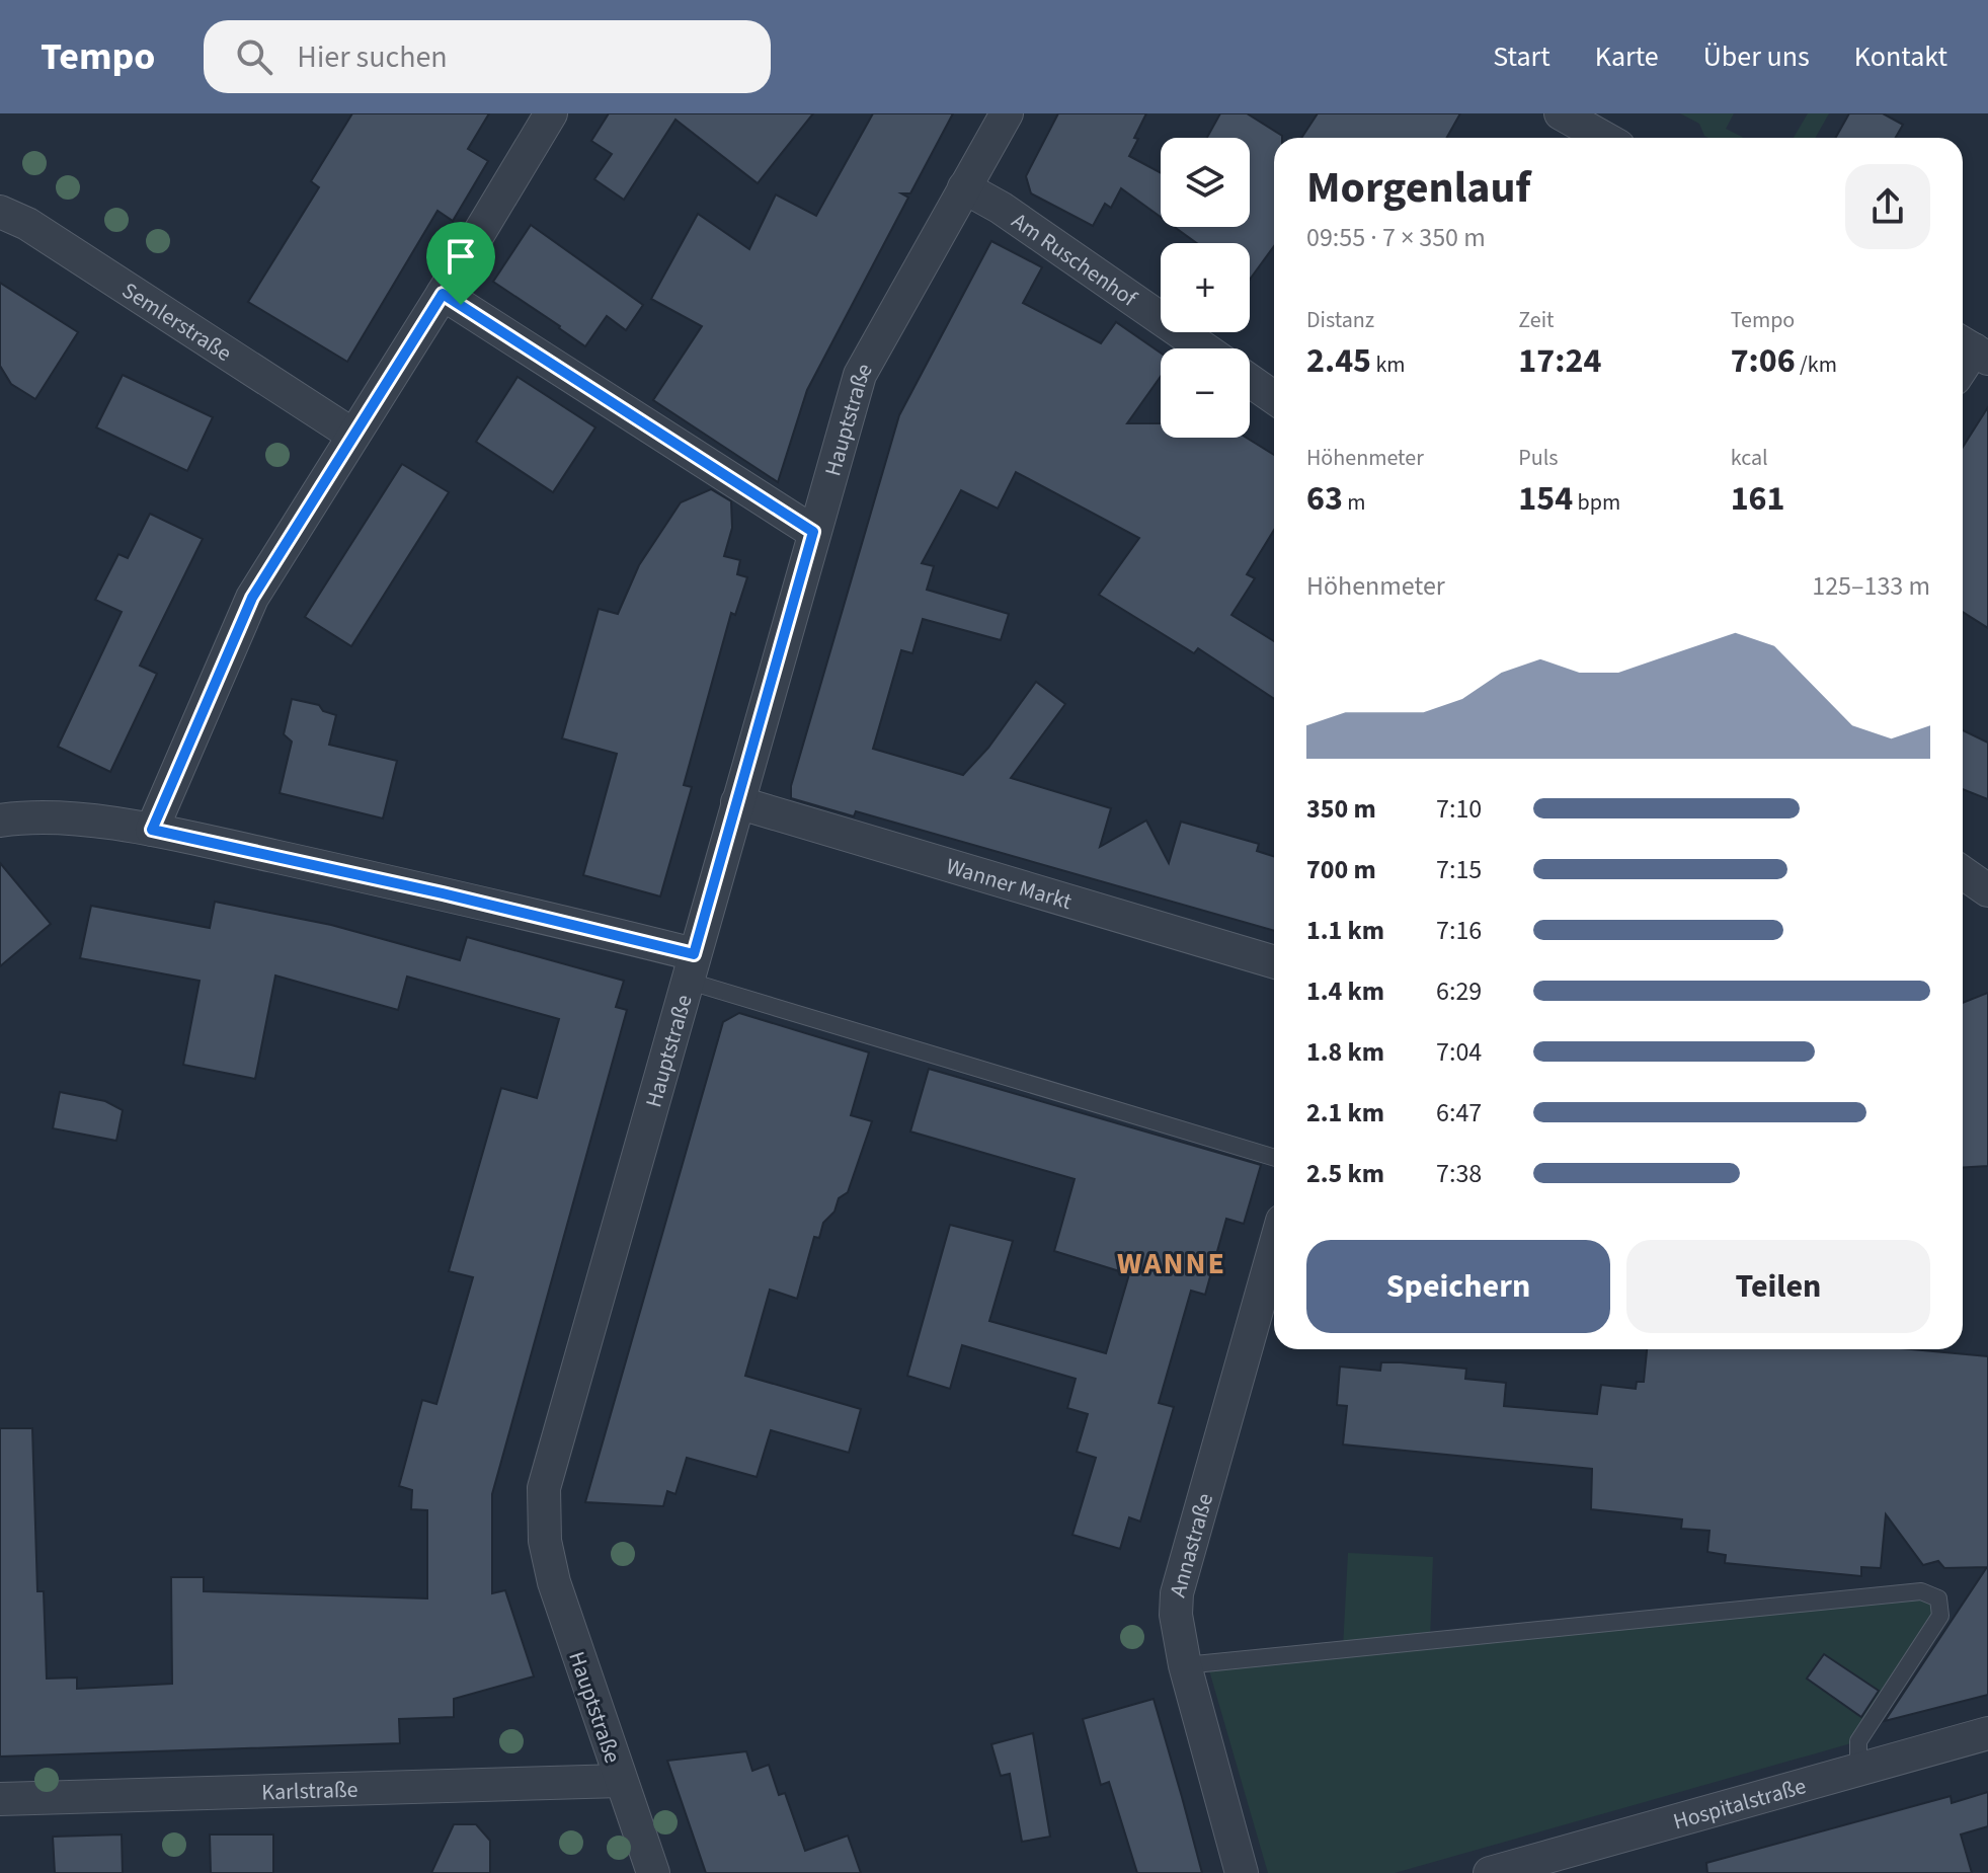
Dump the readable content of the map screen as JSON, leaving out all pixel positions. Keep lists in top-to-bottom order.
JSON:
{
  "streets": {
    "street": [
      "Am Ruschenhof",
      "Semlerstraße",
      "Hauptstraße",
      "Wanner Markt",
      "Annastraße",
      "Karlstraße",
      "Hospitalstraße"
    ]
  },
  "crossings": [
    ["Am Ruschenhof", "Hauptstraße"],
    ["Hauptstraße", "Wanner Markt"],
    ["Hauptstraße", "Karlstraße"]
  ],
  "districts": ["WANNE"],
  "page": {
    "header": "Tempo",
    "search": "Hier suchen",
    "nav": [
      "Start",
      "Karte",
      "Über uns",
      "Kontakt"
    ],
    "map_buttons": ["+", "−"],
    "heading": ["Morgenlauf", "09:55 · 7 × 350 m"],
    "stats": [
      ["Distanz", "2.45 km"],
      ["Zeit", "17:24"],
      ["Tempo", "7:06 /km"],
      ["Höhenmeter", "63 m"],
      ["Puls", "154 bpm"],
      ["kcal", "161"]
    ],
    "chart": ["Höhenmeter", "125–133 m"],
    "list": [
      {
        "name": "350 m",
        "note": "7:10"
      },
      {
        "name": "700 m",
        "note": "7:15"
      },
      {
        "name": "1.1 km",
        "note": "7:16"
      },
      {
        "name": "1.4 km",
        "note": "6:29"
      },
      {
        "name": "1.8 km",
        "note": "7:04"
      },
      {
        "name": "2.1 km",
        "note": "6:47"
      },
      {
        "name": "2.5 km",
        "note": "7:38"
      }
    ],
    "buttons": ["Speichern", "Teilen"]
  }
}
